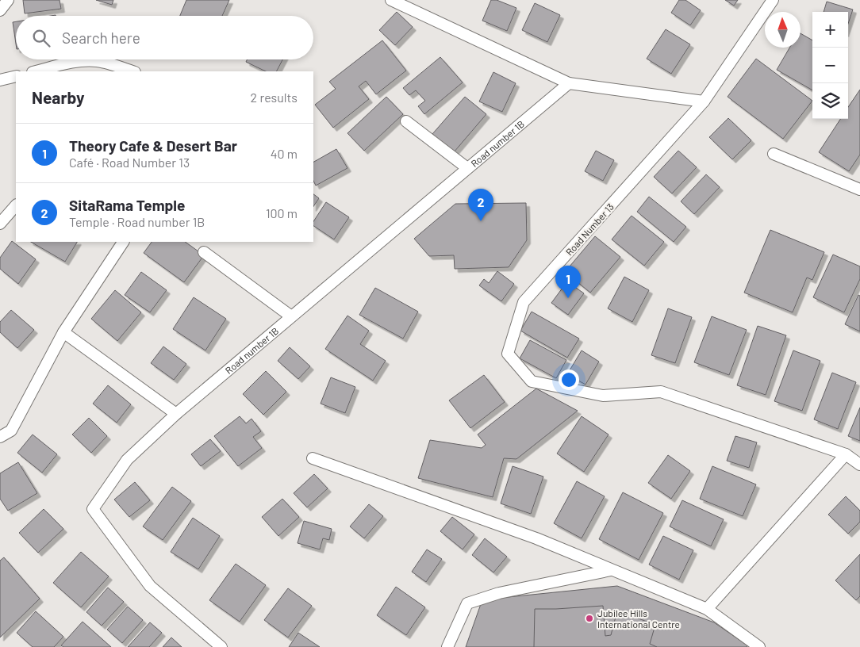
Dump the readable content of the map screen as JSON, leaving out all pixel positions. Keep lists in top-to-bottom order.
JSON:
{
  "streets": {
    "street": ["Road number 1B", "Road Number 13"]
  },
  "places": ["Jubilee Hills International Centre"],
  "north": "top",
  "page": {
    "map_buttons": ["+", "−"],
    "search": "Search here",
    "heading": ["Nearby", "2 results"],
    "list": [
      {
        "mark": "1",
        "name": "Theory Cafe & Desert Bar",
        "note": "Café · Road Number 13",
        "value": "40 m"
      },
      {
        "mark": "2",
        "name": "SitaRama Temple",
        "note": "Temple · Road number 1B",
        "value": "100 m"
      }
    ],
    "pins": ["2", "1"]
  }
}
